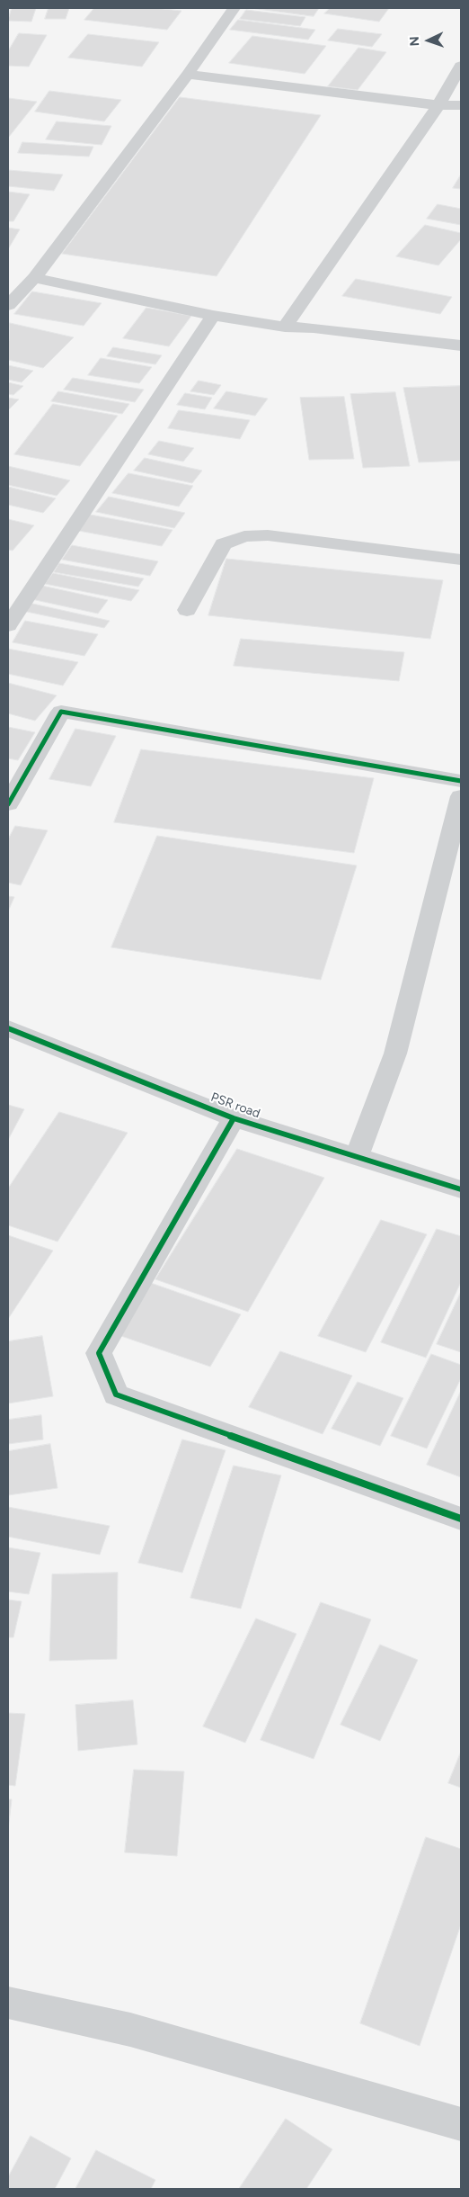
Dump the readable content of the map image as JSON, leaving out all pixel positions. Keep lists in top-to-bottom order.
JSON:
{
  "streets": {
    "street": ["PSR road"]
  },
  "north": "left"
}
